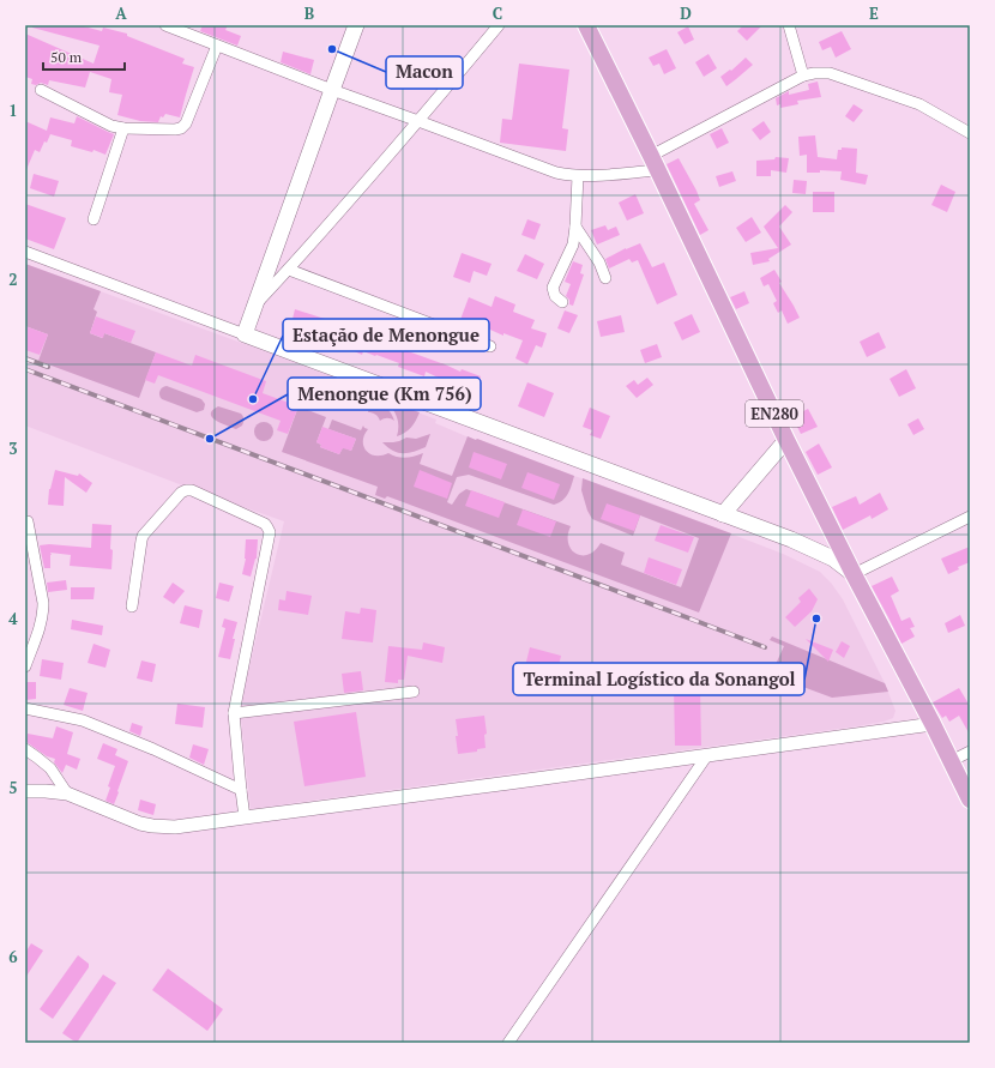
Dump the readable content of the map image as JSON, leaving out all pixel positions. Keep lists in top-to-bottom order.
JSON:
{
  "streets": {
    "main road": ["EN280"]
  },
  "places": [
    "Macon",
    "Estação de Menongue",
    "Menongue (Km 756)",
    "Terminal Logístico da Sonangol"
  ],
  "scale_bar": "50 m",
  "grid": {
    "columns": [
      "A",
      "B",
      "C",
      "D",
      "E"
    ],
    "rows": [
      "1",
      "2",
      "3",
      "4",
      "5",
      "6"
    ]
  }
}
